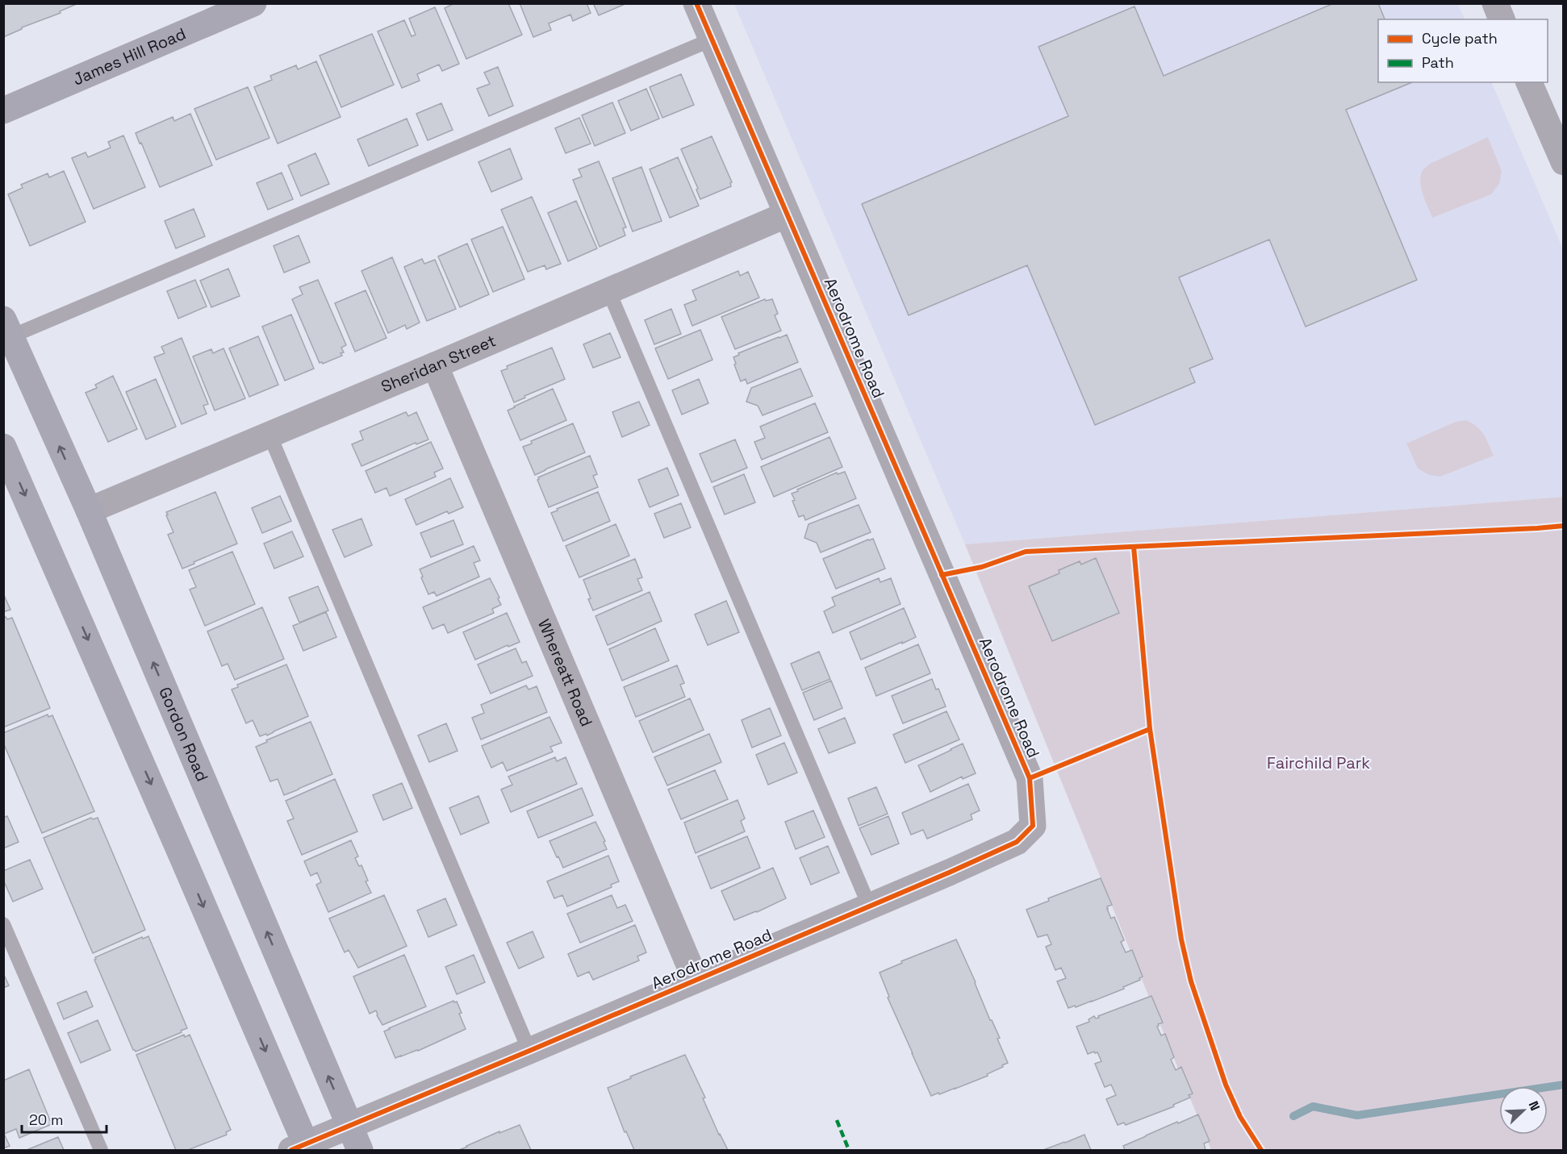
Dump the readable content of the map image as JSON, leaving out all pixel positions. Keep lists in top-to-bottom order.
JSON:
{
  "streets": {
    "main road": ["James Hill Road", "Gordon Road"],
    "street": ["Aerodrome Road", "Sheridan Street", "Whereatt Road"]
  },
  "crossings": [
    ["Aerodrome Road", "Sheridan Street"],
    ["Aerodrome Road", "Whereatt Road"],
    ["Aerodrome Road", "Gordon Road"],
    ["Sheridan Street", "Whereatt Road"],
    ["Sheridan Street", "Gordon Road"]
  ],
  "parks": ["Fairchild Park"],
  "legend": ["Cycle path", "Path"],
  "scale_bar": "20 m",
  "north": "top right"
}
